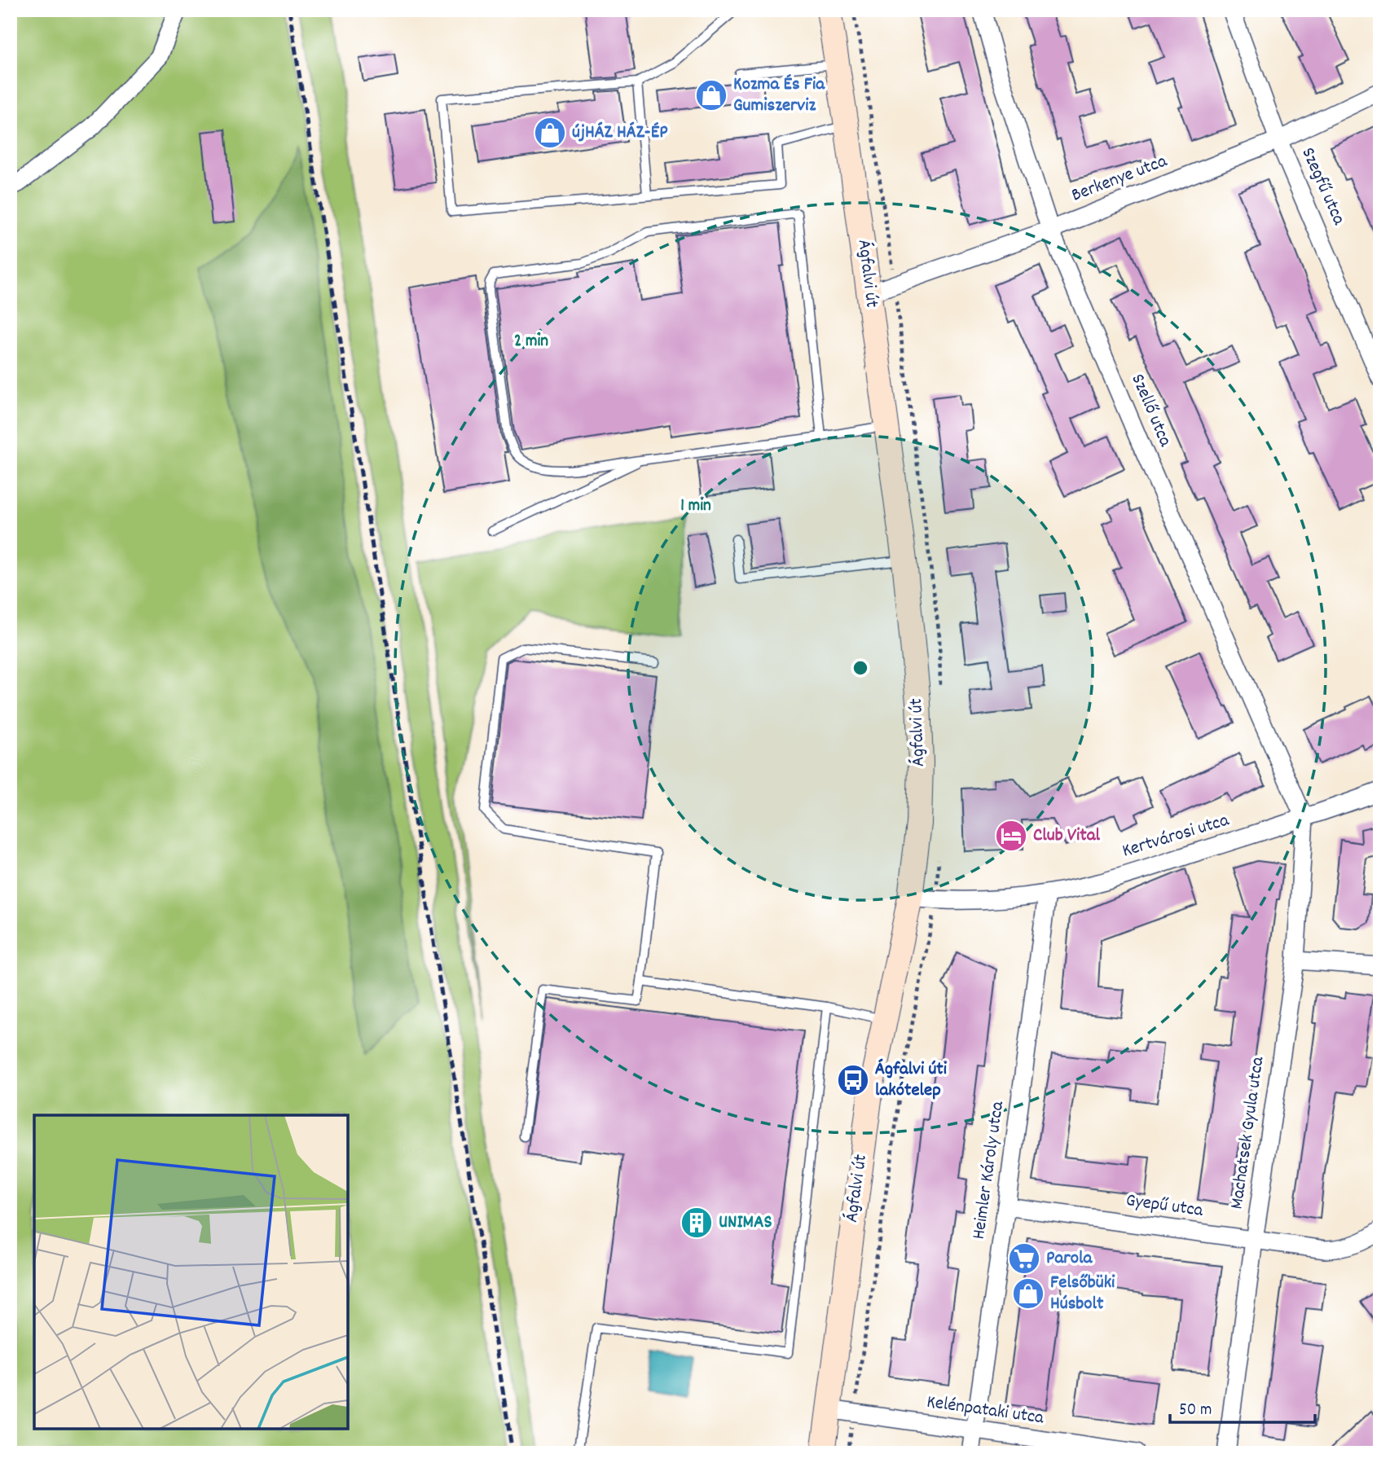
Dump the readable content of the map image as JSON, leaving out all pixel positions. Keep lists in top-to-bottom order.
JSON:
{
  "streets": {
    "street": [
      "Berkenye utca",
      "Szegfű utca",
      "Ágfalvi út",
      "Szellő utca",
      "Kertvárosi utca",
      "Machatsek Gyula utca",
      "Heimler Károly utca",
      "Gyepű utca",
      "Kelénpataki utca"
    ]
  },
  "crossings": [
    ["Berkenye utca", "Szegfű utca"],
    ["Berkenye utca", "Ágfalvi út"],
    ["Berkenye utca", "Szellő utca"],
    ["Ágfalvi út", "Kertvárosi utca"],
    ["Ágfalvi út", "Kelénpataki utca"],
    ["Szellő utca", "Kertvárosi utca"],
    ["Szellő utca", "Machatsek Gyula utca"],
    ["Kertvárosi utca", "Machatsek Gyula utca"],
    ["Kertvárosi utca", "Heimler Károly utca"],
    ["Machatsek Gyula utca", "Gyepű utca"],
    ["Heimler Károly utca", "Gyepű utca"],
    ["Heimler Károly utca", "Kelénpataki utca"]
  ],
  "places": {
    "shop": ["Kozma És Fia Gumiszerviz", "újHÁZ HÁZ-ÉP", "Felsőbüki Húsbolt"],
    "hotel": ["Club Vital"],
    "bus stop": ["Ágfalvi úti lakótelep"],
    "building": ["UNIMAS"],
    "supermarket": ["Parola"]
  },
  "scale_bar": "50 m",
  "rings": ["2 min", "1 min"]
}
